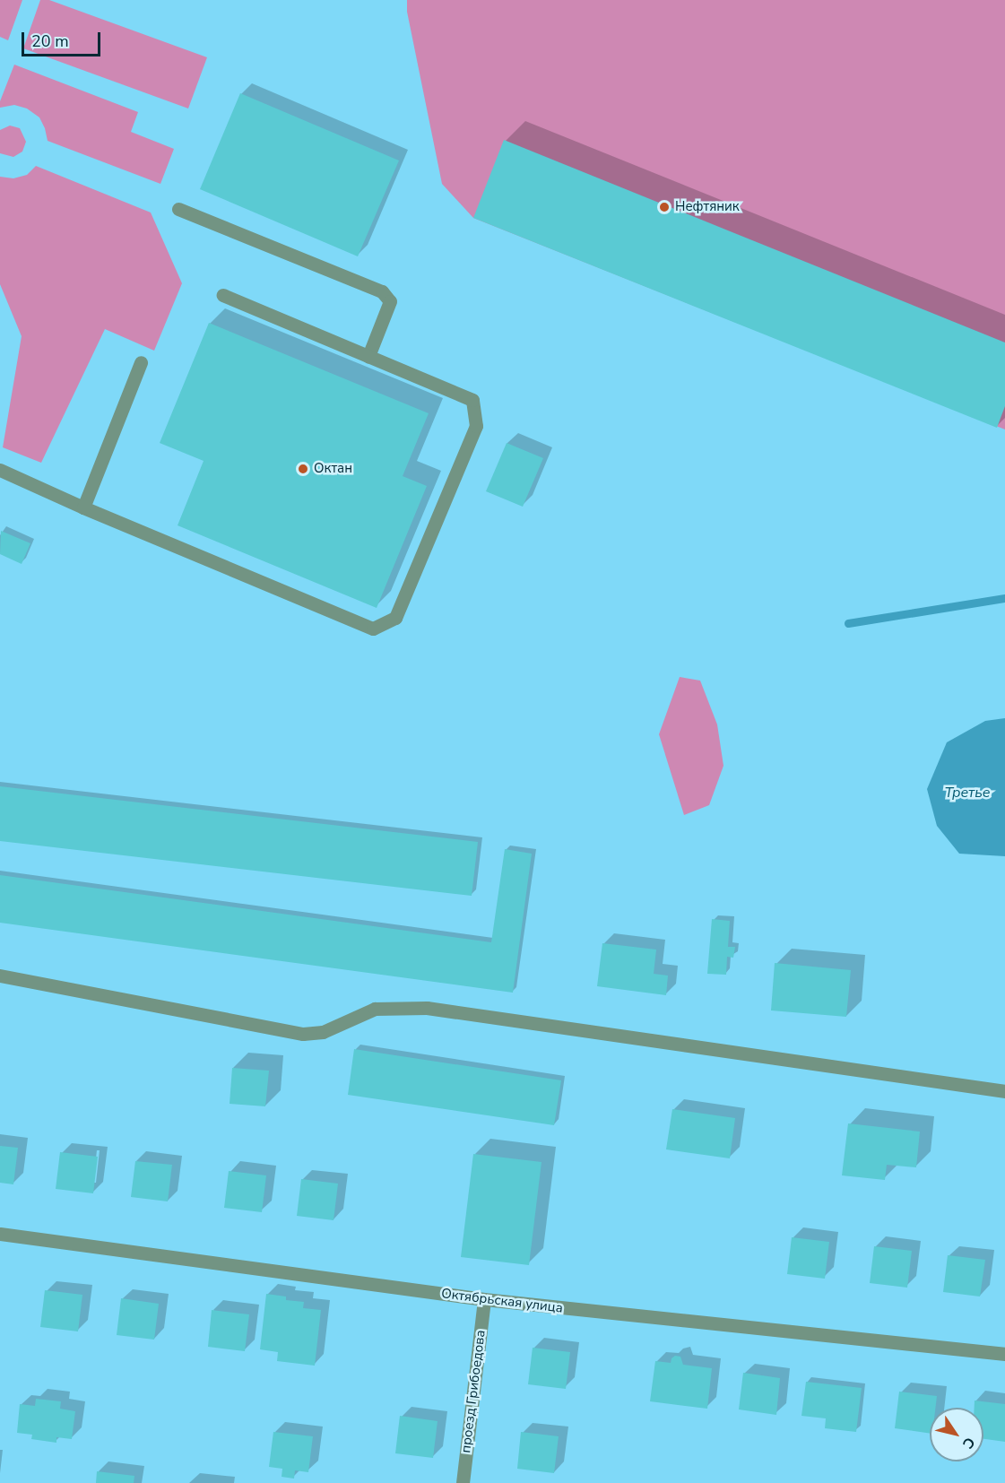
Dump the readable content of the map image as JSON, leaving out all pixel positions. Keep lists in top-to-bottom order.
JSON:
{
  "streets": {
    "street": ["Октябрьская улица", "проезд Грибоедова"]
  },
  "crossings": [
    ["Октябрьская улица", "проезд Грибоедова"]
  ],
  "water": ["Третье"],
  "places": ["Нефтяник", "Октан"],
  "scale_bar": "20 m",
  "north": "bottom right"
}
